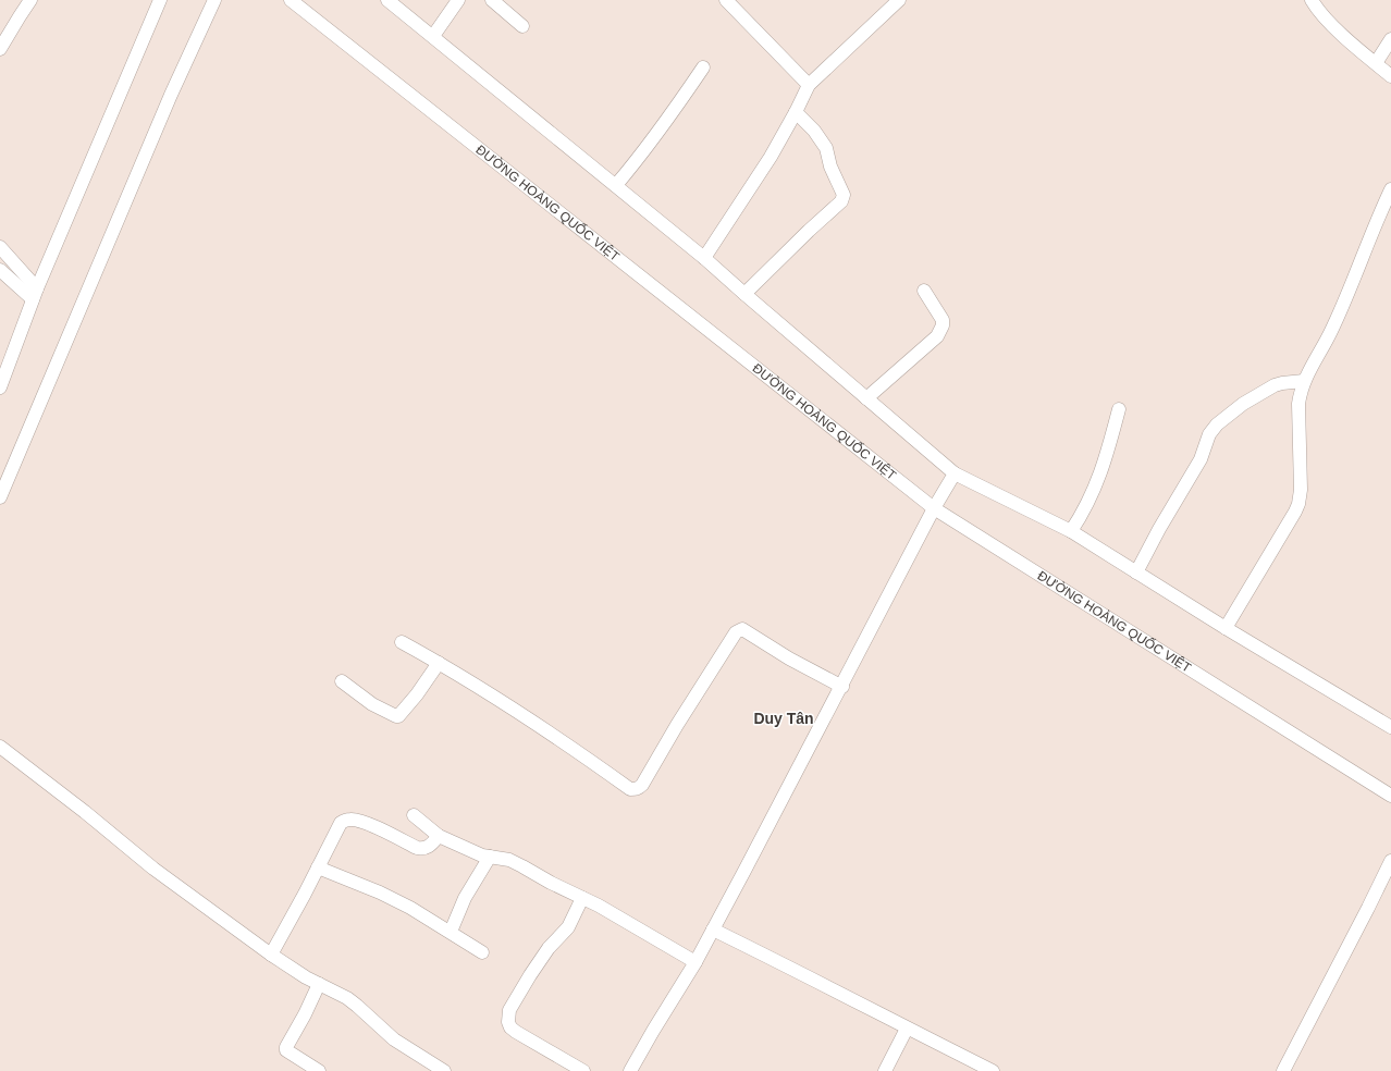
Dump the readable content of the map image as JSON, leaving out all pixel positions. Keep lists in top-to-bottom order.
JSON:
{
  "streets": {
    "street": ["ĐƯỜNG HOÀNG QUỐC VIỆT"]
  },
  "districts": ["Duy Tân"]
}
